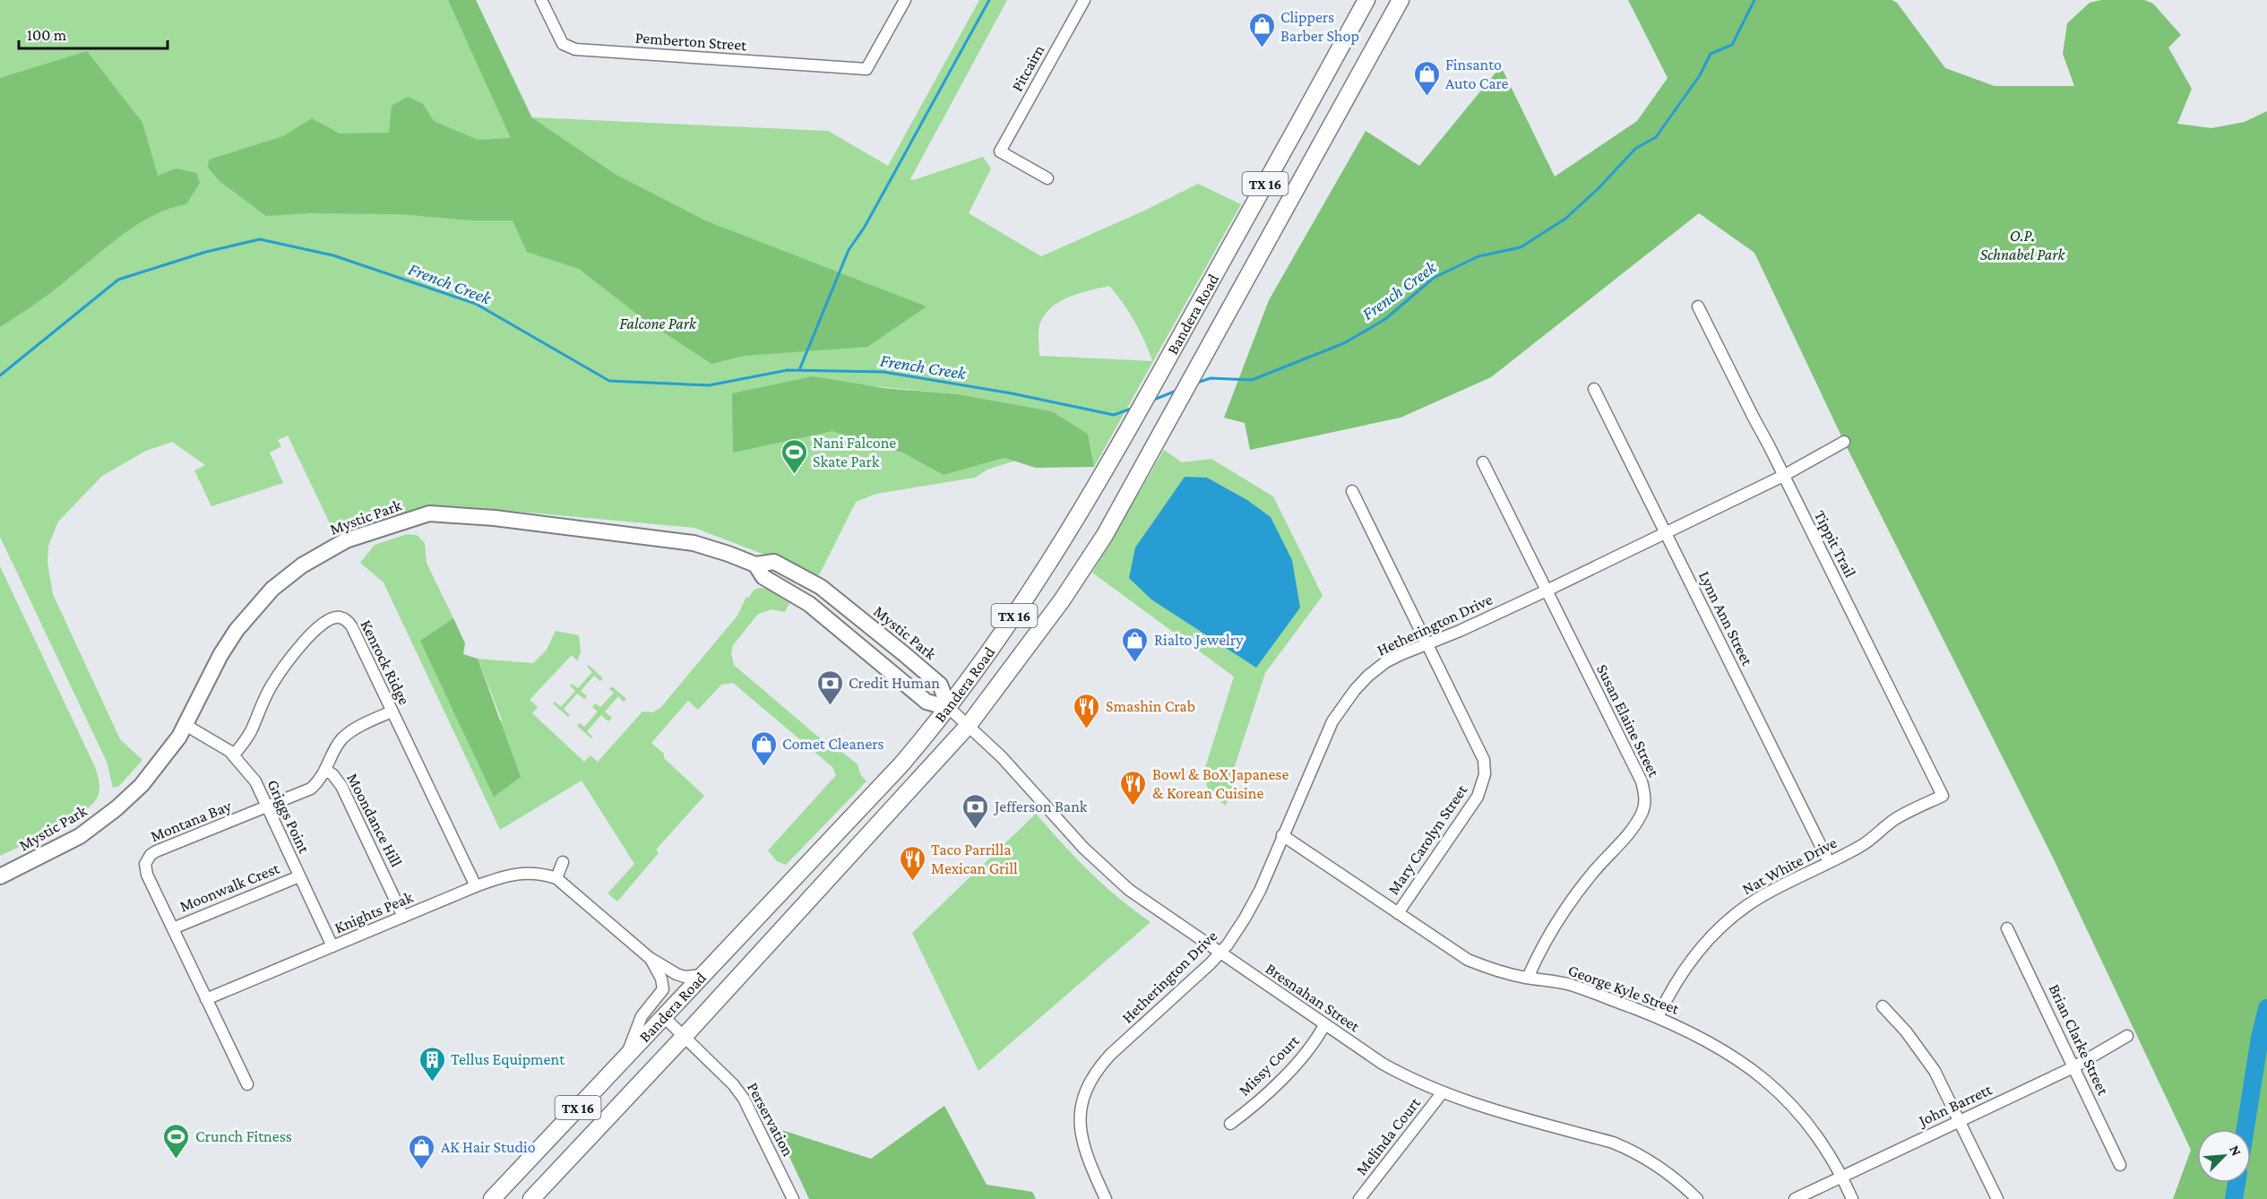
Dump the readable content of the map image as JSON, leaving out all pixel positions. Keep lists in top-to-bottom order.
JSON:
{
  "streets": {
    "main road": ["TX 16", "Bandera Road"],
    "street": [
      "Pemberton Street",
      "Pitcairn",
      "Mystic Park",
      "Tippit Trail",
      "Lynn Ann Street",
      "Hetherington Drive",
      "Kenrock Ridge",
      "Susan Elaine Street",
      "Griggs Point",
      "Moondance Hill",
      "Montana Bay",
      "Mary Carolyn Street",
      "Nat White Drive",
      "Moonwalk Crest",
      "Knights Peak",
      "George Kyle Street",
      "Bresnahan Street",
      "Brian Clarke Street",
      "Missy Court",
      "John Barrett",
      "Perservation",
      "Melinda Court"
    ]
  },
  "crossings": [
    ["Bandera Road", "Mystic Park"],
    ["Bandera Road", "Knights Peak"],
    ["Bandera Road", "Bresnahan Street"],
    ["Bandera Road", "Perservation"],
    ["Mystic Park", "Griggs Point"],
    ["Mystic Park", "Bresnahan Street"],
    ["Tippit Trail", "Hetherington Drive"],
    ["Tippit Trail", "Nat White Drive"],
    ["Lynn Ann Street", "Hetherington Drive"],
    ["Lynn Ann Street", "Nat White Drive"],
    ["Hetherington Drive", "Susan Elaine Street"],
    ["Hetherington Drive", "Mary Carolyn Street"],
    ["Hetherington Drive", "George Kyle Street"],
    ["Hetherington Drive", "Bresnahan Street"],
    ["Kenrock Ridge", "Griggs Point"],
    ["Kenrock Ridge", "Montana Bay"],
    ["Kenrock Ridge", "Knights Peak"],
    ["Susan Elaine Street", "George Kyle Street"],
    ["Griggs Point", "Montana Bay"],
    ["Griggs Point", "Moonwalk Crest"],
    ["Griggs Point", "Knights Peak"],
    ["Moondance Hill", "Montana Bay"],
    ["Moondance Hill", "Knights Peak"],
    ["Montana Bay", "Moonwalk Crest"],
    ["Montana Bay", "Knights Peak"],
    ["Mary Carolyn Street", "George Kyle Street"],
    ["Nat White Drive", "George Kyle Street"],
    ["George Kyle Street", "John Barrett"],
    ["Bresnahan Street", "Missy Court"],
    ["Bresnahan Street", "Melinda Court"],
    ["Brian Clarke Street", "John Barrett"]
  ],
  "water": ["French Creek"],
  "parks": ["O.P. Schnabel Park", "Falcone Park"],
  "places": {
    "shop": [
      "Clippers Barber Shop",
      "Finsanto Auto Care",
      "Rialto Jewelry",
      "Comet Cleaners",
      "AK Hair Studio"
    ],
    "sports": ["Nani Falcone Skate Park", "Crunch Fitness"],
    "bank": ["Credit Human", "Jefferson Bank"],
    "restaurant": ["Smashin Crab", "Bowl & BoX Japanese & Korean Cuisine", "Taco Parrilla Mexican Grill"],
    "building": ["Tellus Equipment"]
  },
  "scale_bar": "100 m",
  "north": "top right"
}
